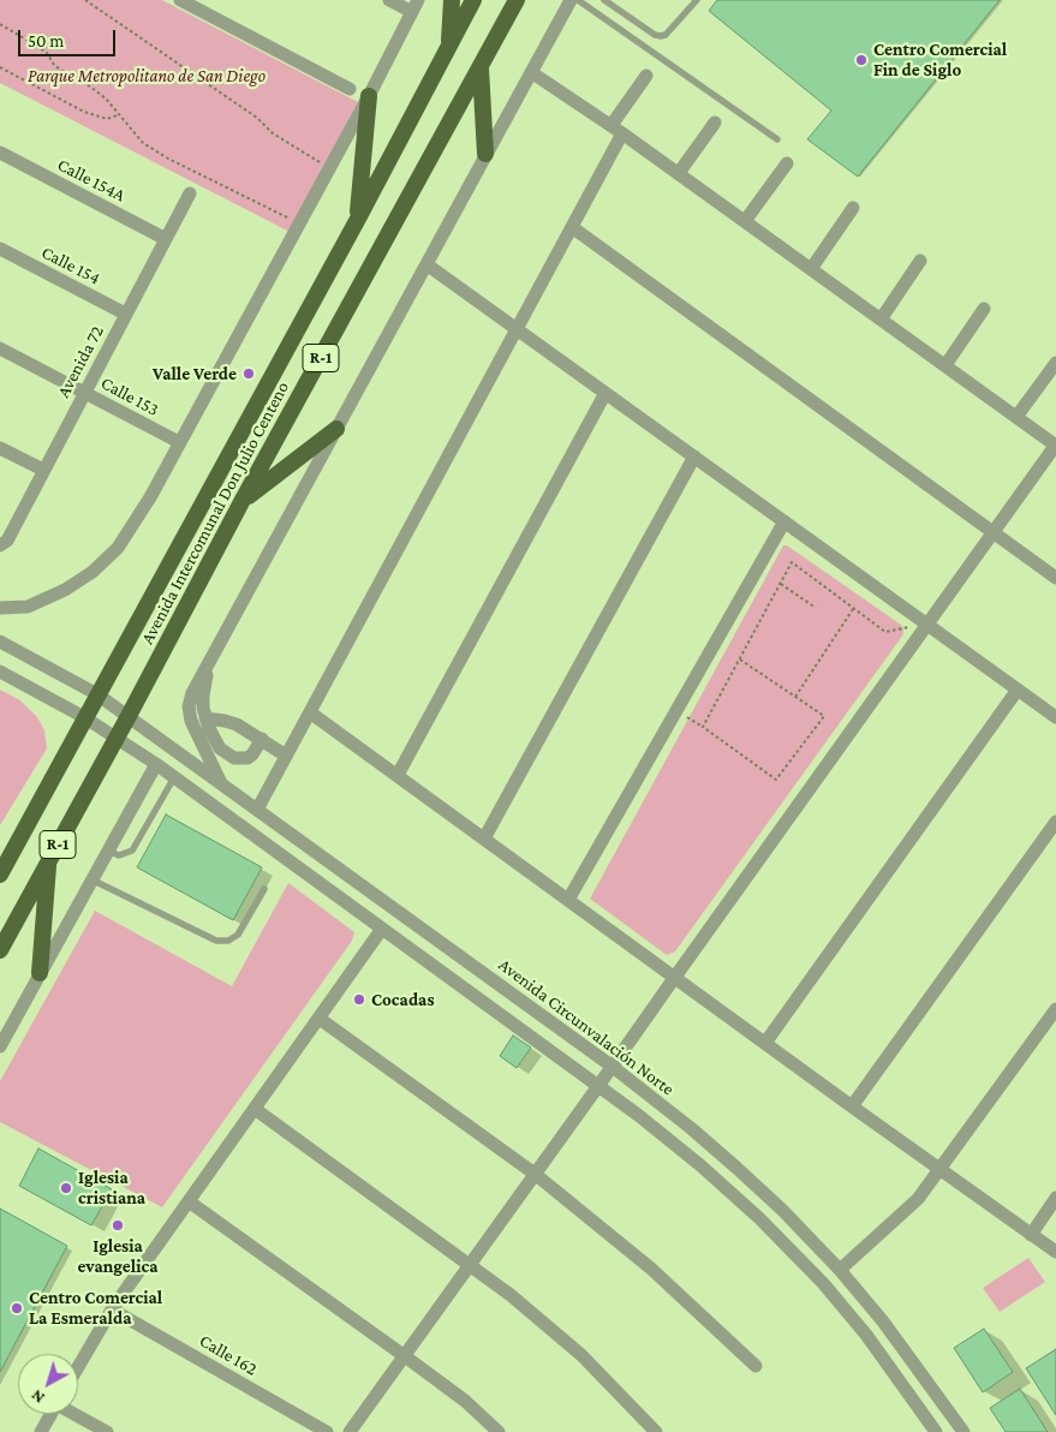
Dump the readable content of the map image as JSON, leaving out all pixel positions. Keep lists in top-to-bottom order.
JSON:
{
  "streets": {
    "main road": ["R-1", "Avenida Intercomunal Don Julio Centeno"],
    "street": [
      "Calle 154A",
      "Calle 154",
      "Avenida 72",
      "Calle 153",
      "Avenida Circunvalación Norte",
      "Calle 162"
    ]
  },
  "crossings": [
    ["Calle 154A", "Avenida 72"],
    ["Calle 154", "Avenida 72"],
    ["Avenida 72", "Calle 153"],
    ["Avenida Intercomunal Don Julio Centeno", "Avenida Circunvalación Norte"]
  ],
  "parks": ["Parque Metropolitano de San Diego"],
  "places": [
    "Centro Comercial Fin de Siglo",
    "Valle Verde",
    "Cocadas",
    "Iglesia cristiana",
    "Iglesia evangelica",
    "Centro Comercial La Esmeralda"
  ],
  "scale_bar": "50 m",
  "north": "bottom left"
}
